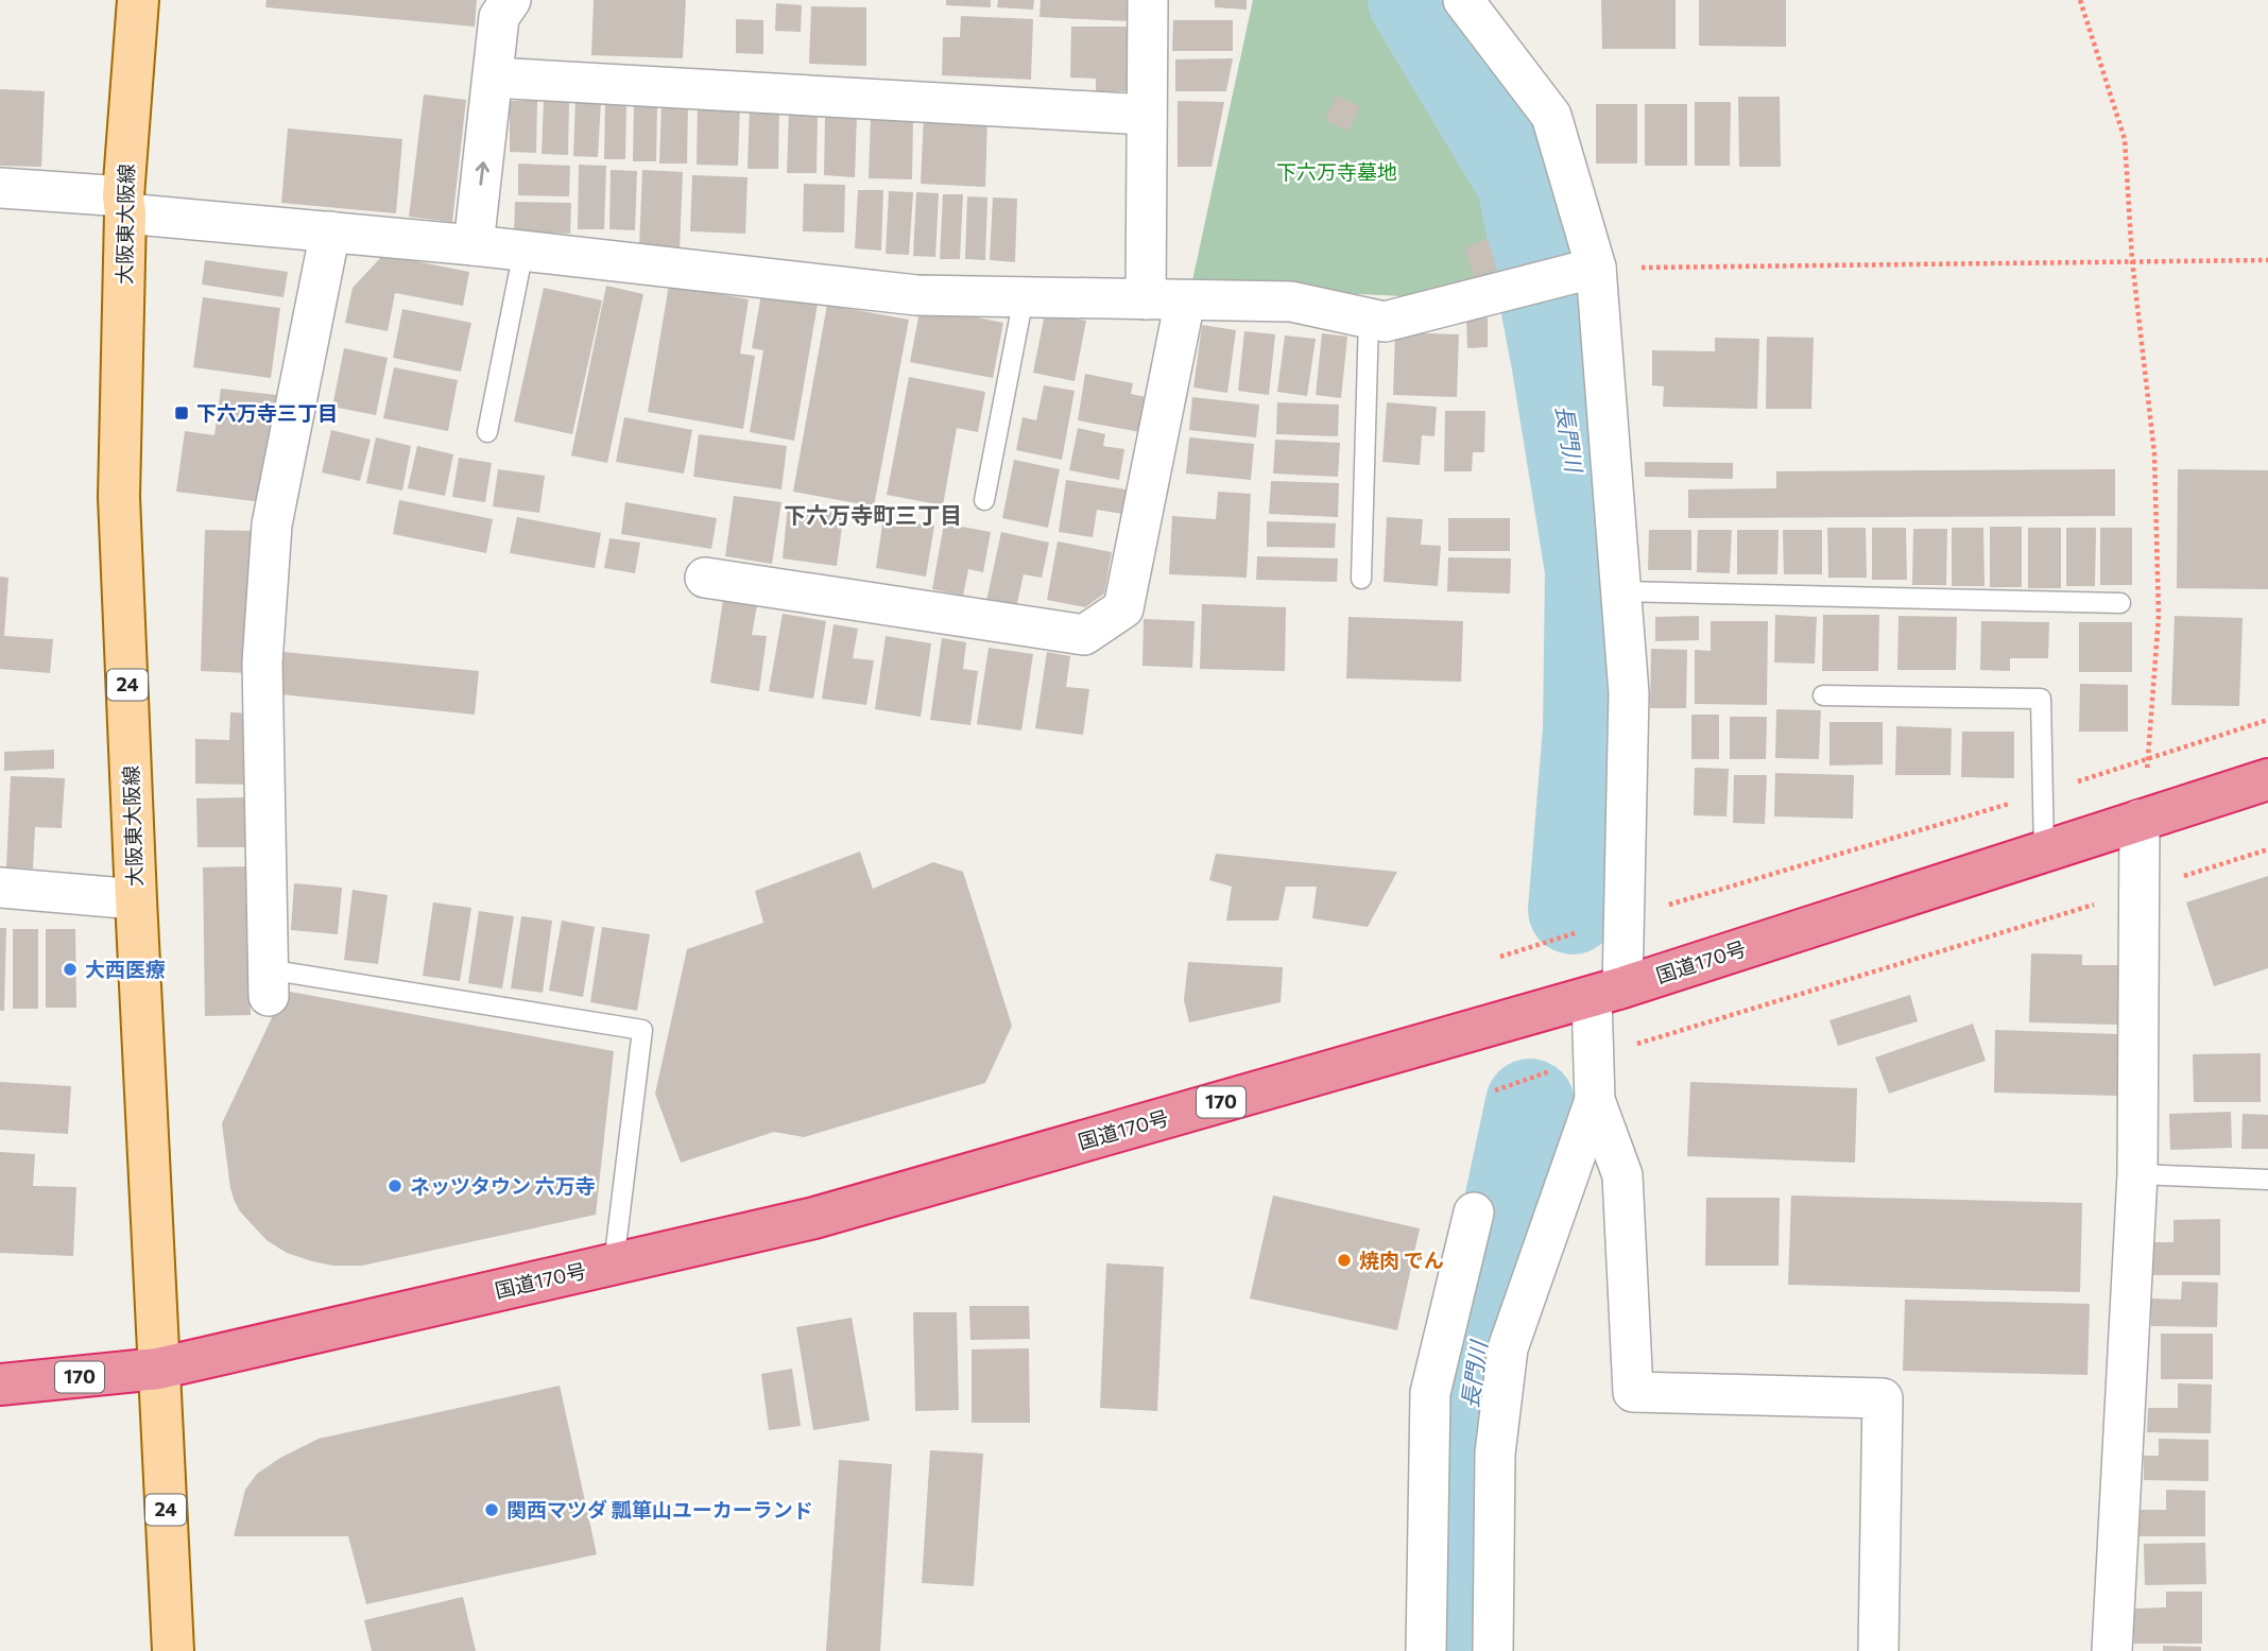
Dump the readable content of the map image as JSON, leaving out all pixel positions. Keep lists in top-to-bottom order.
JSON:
{
  "streets": {
    "highway": ["国道170号", "170"],
    "main road": ["大阪東大阪線", "24"]
  },
  "crossings": [
    ["大阪東大阪線", "国道170号"]
  ],
  "districts": ["下六万寺町三丁目"],
  "water": ["長門川"],
  "parks": ["下六万寺墓地"],
  "places": {
    "transit": ["下六万寺三丁目"],
    "other": [
      "大西医療",
      "ネッツタウン 六万寺",
      "焼肉 でん",
      "関西マツダ 瓢箪山ユーカーランド"
    ]
  }
}
